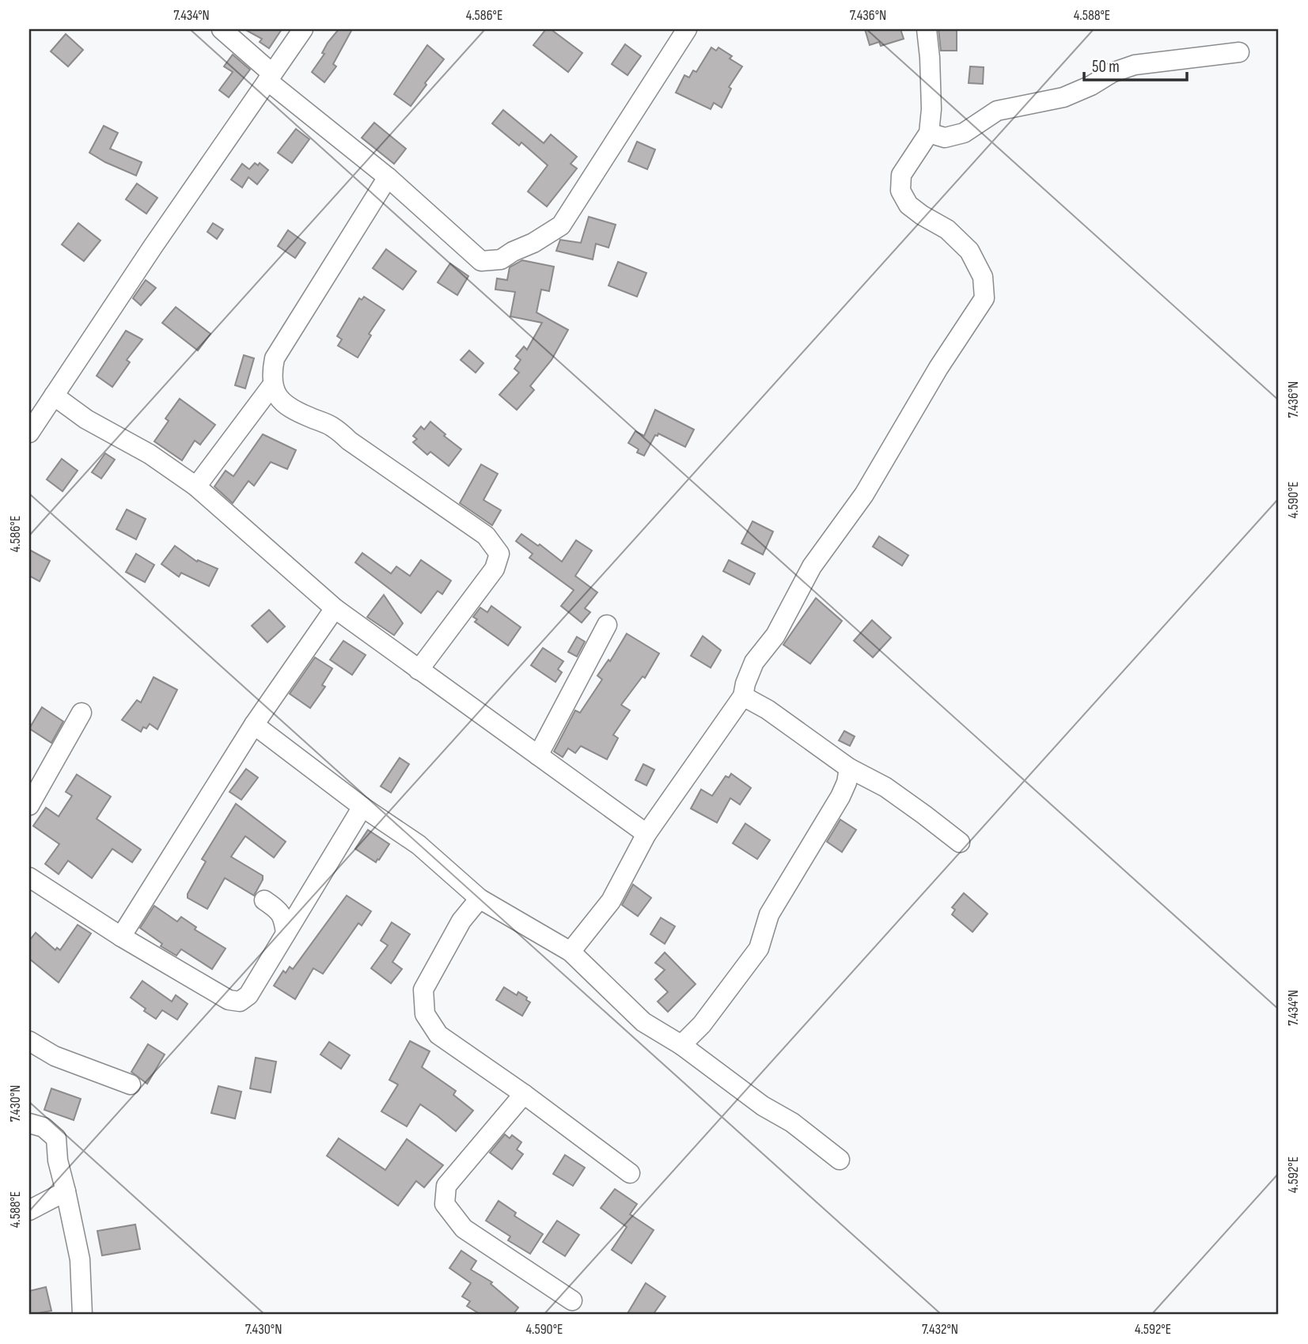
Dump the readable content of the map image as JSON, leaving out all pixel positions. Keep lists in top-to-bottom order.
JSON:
{
  "scale_bar": "50 m",
  "coordinates": [
    "7.434°N",
    "4.586°E",
    "7.436°N",
    "4.588°E",
    "4.590°E",
    "7.430°N",
    "4.592°E",
    "7.432°N"
  ]
}
